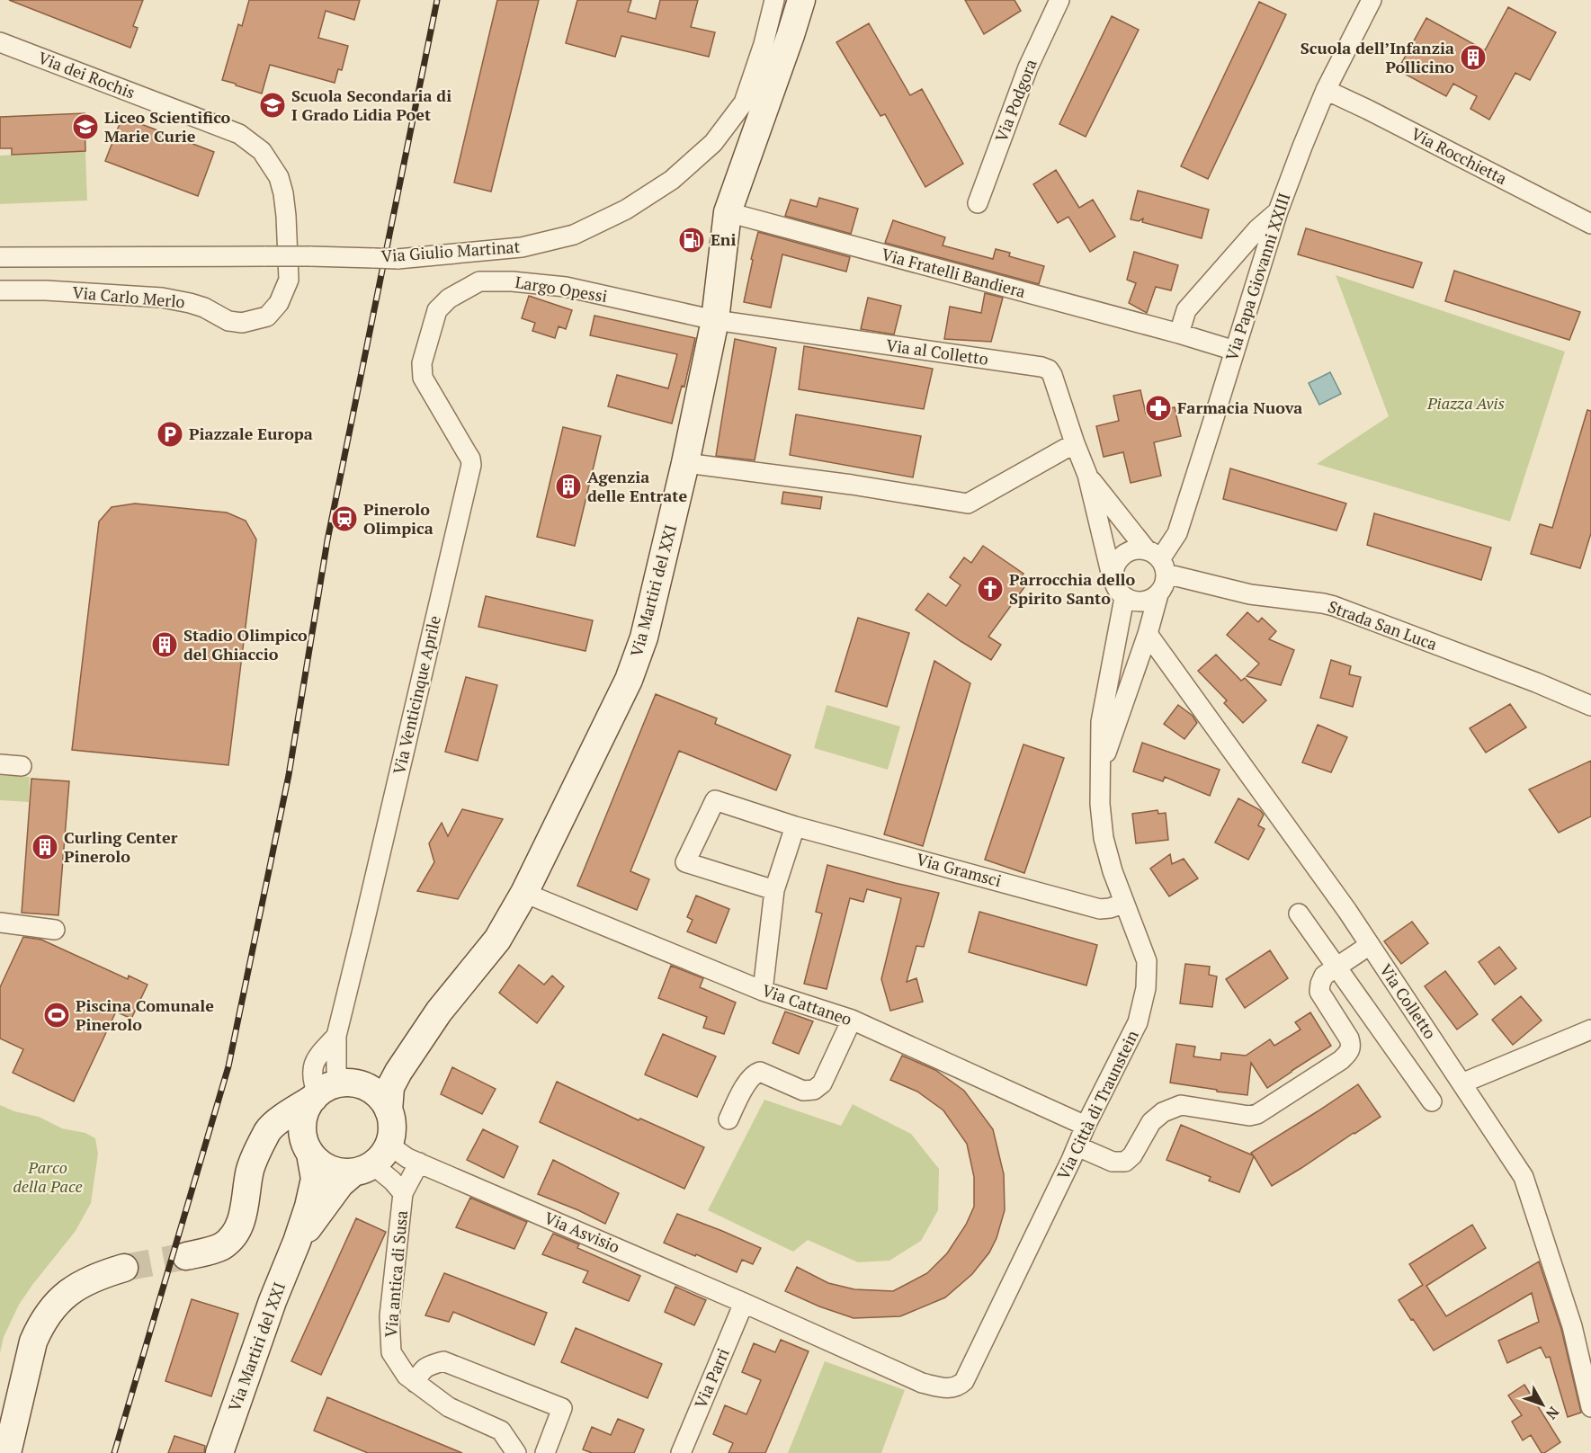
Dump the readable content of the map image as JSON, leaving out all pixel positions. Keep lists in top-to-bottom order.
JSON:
{
  "streets": {
    "street": [
      "Via dei Rochis",
      "Via Podgora",
      "Via Rocchietta",
      "Via Giulio Martinat",
      "Via Fratelli Bandiera",
      "Via Papa Giovanni XXIII",
      "Largo Opessi",
      "Via Carlo Merlo",
      "Via al Colletto",
      "Via Martiri del XXI",
      "Strada San Luca",
      "Via Venticinque Aprile",
      "Via Gramsci",
      "Via Colletto",
      "Via Cattaneo",
      "Via Città di Traunstein",
      "Via Asvisio",
      "Via antica di Susa",
      "Via Parri"
    ]
  },
  "crossings": [
    ["Via dei Rochis", "Via Carlo Merlo"],
    ["Via Rocchietta", "Via Papa Giovanni XXIII"],
    ["Via Fratelli Bandiera", "Via Papa Giovanni XXIII"],
    ["Via Fratelli Bandiera", "Via Martiri del XXI"],
    ["Via Papa Giovanni XXIII", "Via al Colletto"],
    ["Via Papa Giovanni XXIII", "Strada San Luca"],
    ["Via Papa Giovanni XXIII", "Via Città di Traunstein"],
    ["Largo Opessi", "Via al Colletto"],
    ["Largo Opessi", "Via Martiri del XXI"],
    ["Largo Opessi", "Via Venticinque Aprile"],
    ["Via al Colletto", "Via Martiri del XXI"],
    ["Via al Colletto", "Strada San Luca"],
    ["Via al Colletto", "Via Città di Traunstein"],
    ["Via Martiri del XXI", "Via Cattaneo"],
    ["Via Martiri del XXI", "Via Asvisio"],
    ["Strada San Luca", "Via Città di Traunstein"],
    ["Via Gramsci", "Via Città di Traunstein"],
    ["Via Colletto", "Via Città di Traunstein"],
    ["Via Cattaneo", "Via Città di Traunstein"],
    ["Via Città di Traunstein", "Via Asvisio"],
    ["Via Città di Traunstein", "Via Parri"],
    ["Via Asvisio", "Via Parri"]
  ],
  "parks": ["Piazza Avis", "Parco della Pace"],
  "places": {
    "building": [
      "Scuola dell’Infanzia Pollicino",
      "Agenzia delle Entrate",
      "Stadio Olimpico del Ghiaccio",
      "Curling Center Pinerolo"
    ],
    "school or university": ["Scuola Secondaria di I Grado Lidia Poet", "Liceo Scientifico Marie Curie"],
    "fuel station": ["Eni"],
    "pharmacy": ["Farmacia Nuova"],
    "parking": ["Piazzale Europa"],
    "station": ["Pinerolo Olimpica"],
    "church": ["Parrocchia dello Spirito Santo"],
    "sports": ["Piscina Comunale Pinerolo"]
  },
  "north": "bottom right"
}
